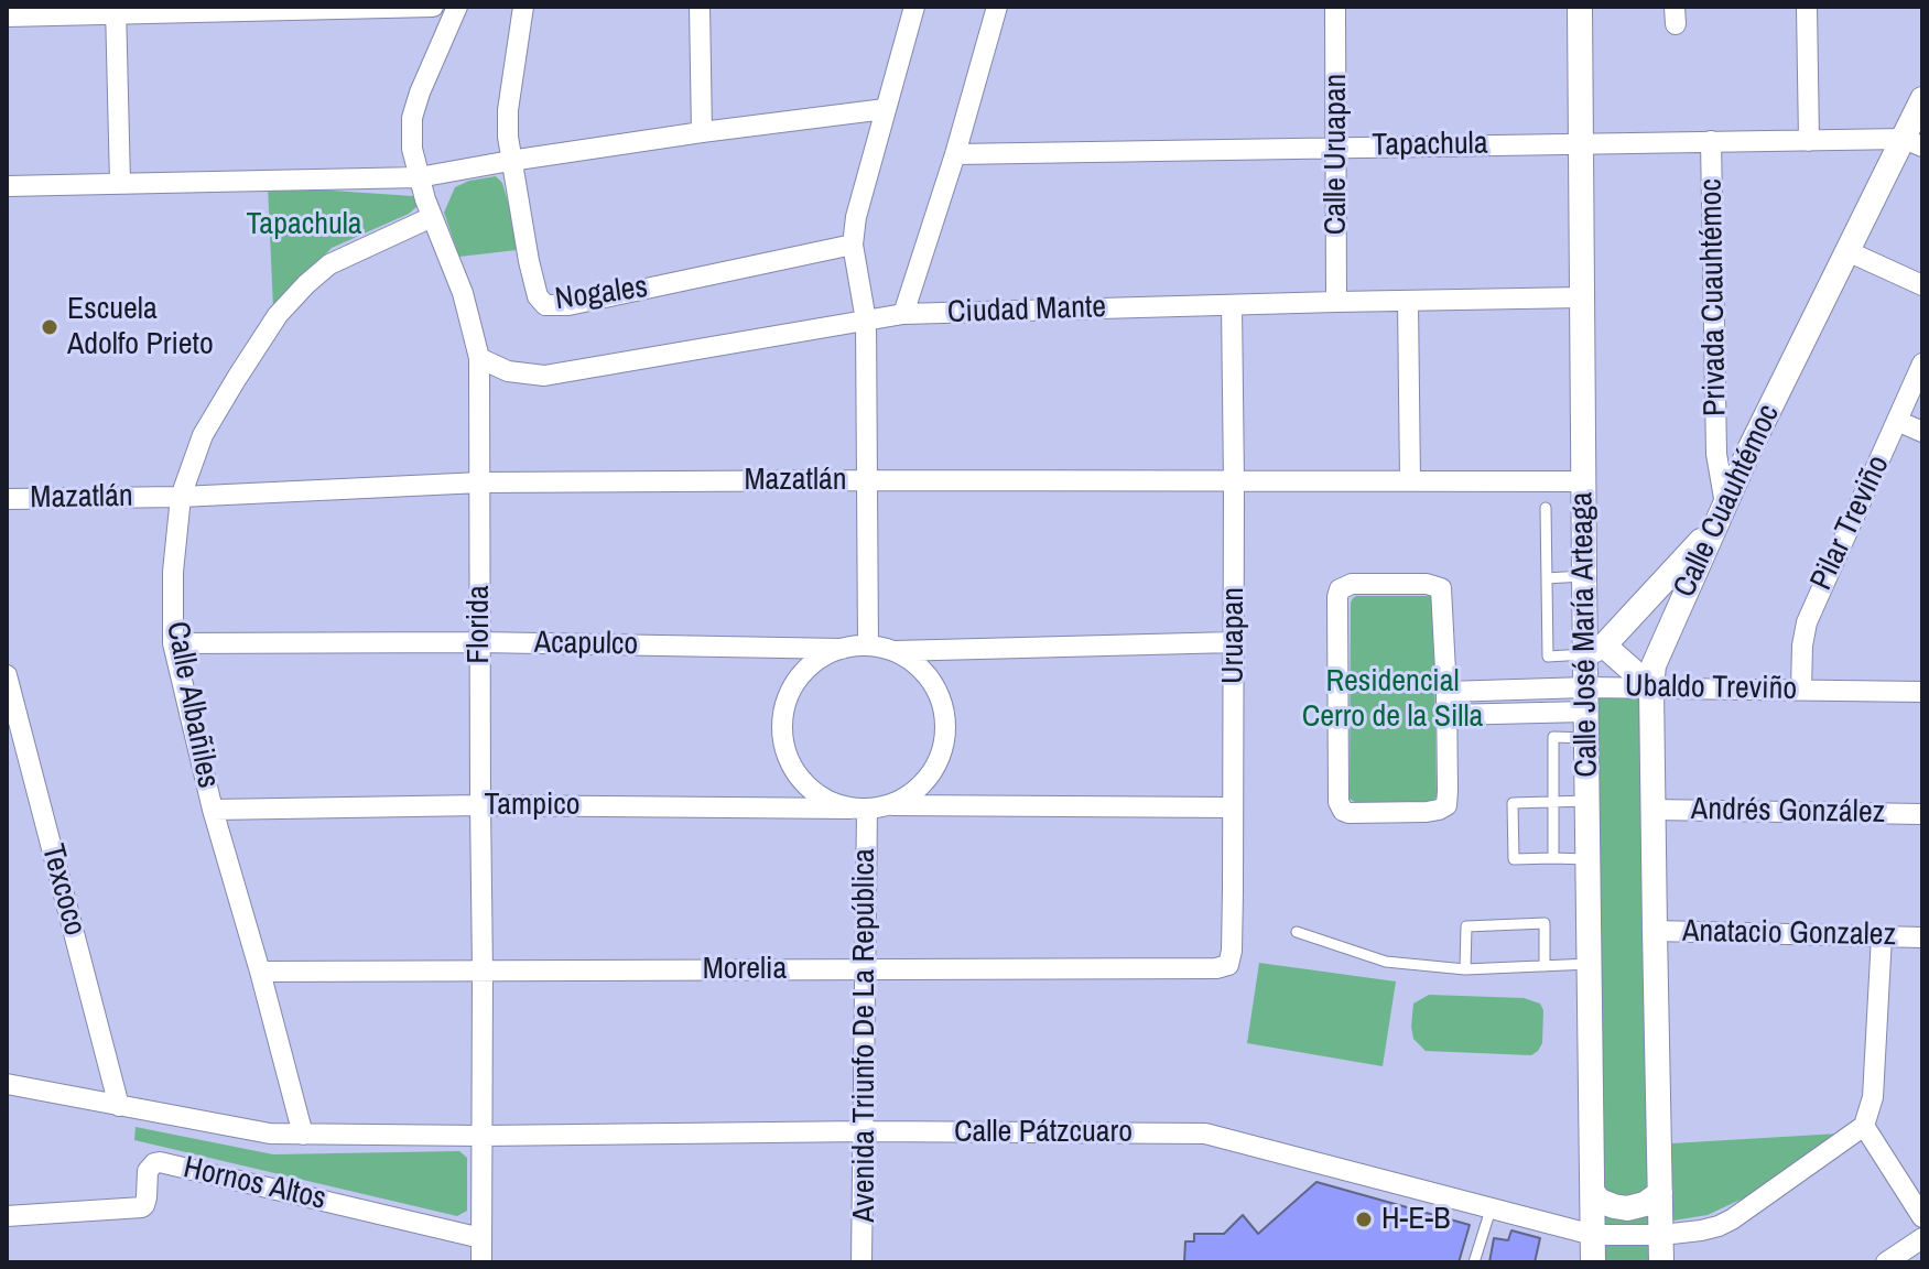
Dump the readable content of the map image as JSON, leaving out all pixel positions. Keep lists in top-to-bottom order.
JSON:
{
  "streets": {
    "street": [
      "Tapachula",
      "Calle Uruapan",
      "Nogales",
      "Privada Cuauhtémoc",
      "Ciudad Mante",
      "Mazatlán",
      "Calle Cuauhtémoc",
      "Pilar Treviño",
      "Florida",
      "Calle José María Arteaga",
      "Uruapan",
      "Acapulco",
      "Ubaldo Treviño",
      "Calle Albañiles",
      "Tampico",
      "Andrés González",
      "Texcoco",
      "Anatacio Gonzalez",
      "Morelia",
      "Avenida Triunfo De La República",
      "Calle Pátzcuaro",
      "Hornos Altos"
    ]
  },
  "crossings": [
    ["Tapachula", "Calle Uruapan"],
    ["Tapachula", "Privada Cuauhtémoc"],
    ["Tapachula", "Calle Cuauhtémoc"],
    ["Tapachula", "Calle José María Arteaga"],
    ["Calle Uruapan", "Ciudad Mante"],
    ["Privada Cuauhtémoc", "Calle Cuauhtémoc"],
    ["Ciudad Mante", "Florida"],
    ["Ciudad Mante", "Calle José María Arteaga"],
    ["Ciudad Mante", "Uruapan"],
    ["Mazatlán", "Florida"],
    ["Mazatlán", "Calle José María Arteaga"],
    ["Mazatlán", "Uruapan"],
    ["Mazatlán", "Calle Albañiles"],
    ["Calle Cuauhtémoc", "Ubaldo Treviño"],
    ["Calle Cuauhtémoc", "Andrés González"],
    ["Calle Cuauhtémoc", "Anatacio Gonzalez"],
    ["Pilar Treviño", "Ubaldo Treviño"],
    ["Florida", "Acapulco"],
    ["Florida", "Calle Albañiles"],
    ["Florida", "Tampico"],
    ["Florida", "Morelia"],
    ["Florida", "Calle Pátzcuaro"],
    ["Florida", "Hornos Altos"],
    ["Calle José María Arteaga", "Ubaldo Treviño"],
    ["Calle José María Arteaga", "Calle Pátzcuaro"],
    ["Uruapan", "Morelia"],
    ["Acapulco", "Calle Albañiles"],
    ["Acapulco", "Tampico"],
    ["Acapulco", "Avenida Triunfo De La República"],
    ["Calle Albañiles", "Tampico"],
    ["Calle Albañiles", "Morelia"],
    ["Calle Albañiles", "Hornos Altos"],
    ["Tampico", "Avenida Triunfo De La República"],
    ["Texcoco", "Hornos Altos"],
    ["Morelia", "Avenida Triunfo De La República"],
    ["Avenida Triunfo De La República", "Calle Pátzcuaro"],
    ["Calle Pátzcuaro", "Hornos Altos"]
  ],
  "parks": ["Tapachula", "Residencial Cerro de la Silla"],
  "places": ["Escuela Adolfo Prieto", "H-E-B"]
}
